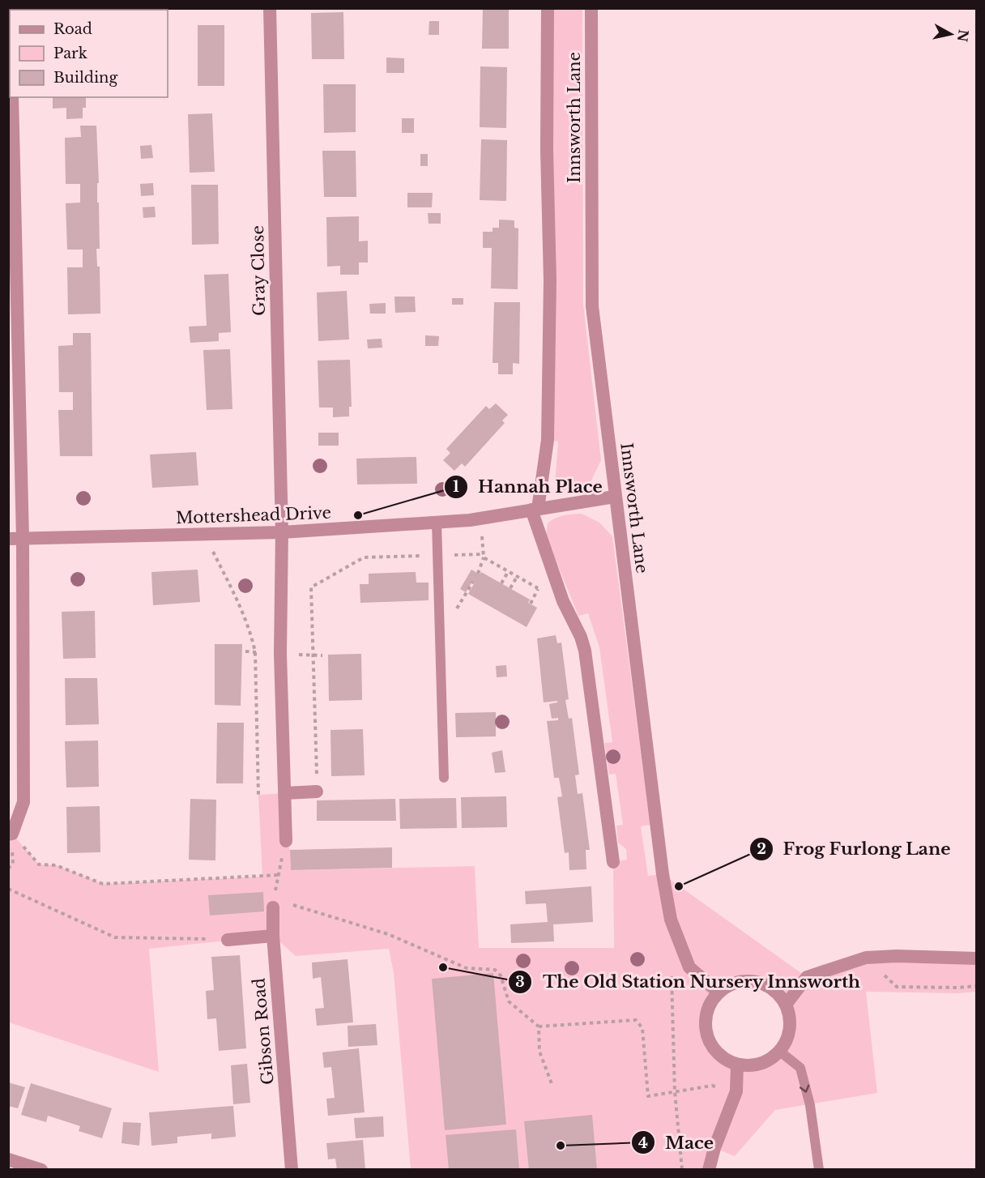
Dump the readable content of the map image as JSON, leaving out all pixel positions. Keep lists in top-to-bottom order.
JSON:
{
  "streets": {
    "street": [
      "Innsworth Lane",
      "Gray Close",
      "Mottershead Drive",
      "Gibson Road"
    ]
  },
  "crossings": [
    ["Innsworth Lane", "Mottershead Drive"],
    ["Gray Close", "Mottershead Drive"]
  ],
  "places": [
    "Hannah Place",
    "Frog Furlong Lane",
    "The Old Station Nursery Innsworth",
    "Mace"
  ],
  "legend": ["Road", "Park", "Building"],
  "north": "right"
}
